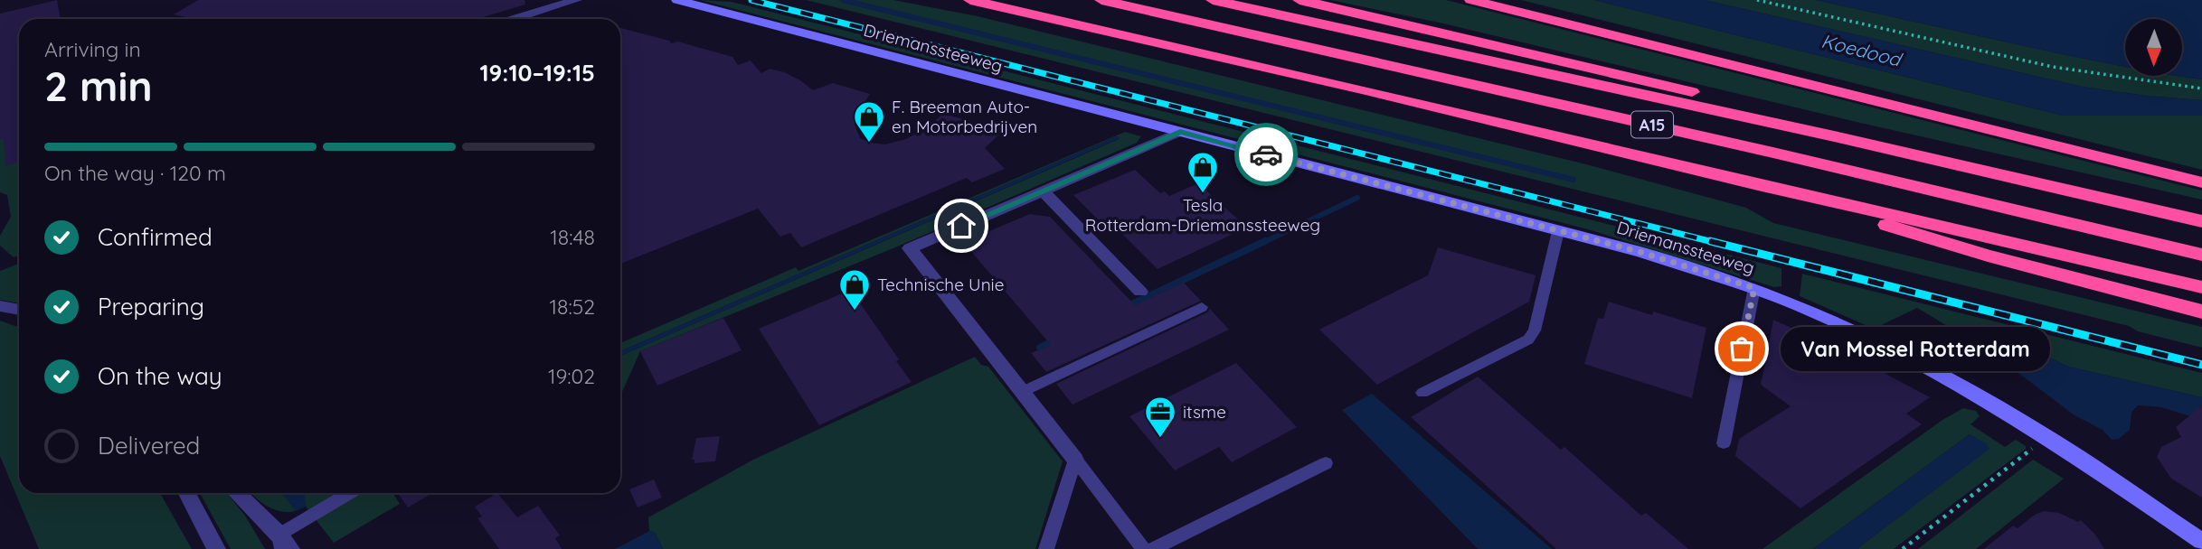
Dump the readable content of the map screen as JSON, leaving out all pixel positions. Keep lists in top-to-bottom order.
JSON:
{
  "streets": {
    "highway": ["A15"],
    "main road": ["Driemanssteeweg"]
  },
  "water": ["Koedood"],
  "places": {
    "shop": ["F. Breeman Auto- en Motorbedrijven", "Tesla Rotterdam-Driemanssteeweg", "Technische Unie"],
    "other": ["Van Mossel Rotterdam"],
    "office": ["itsme"]
  },
  "north": "bottom",
  "page": {
    "heading": ["2 min", "Arriving in", "19:10–19:15"],
    "bar": "On the way · 120 m",
    "list": [
      ["Confirmed", "18:48"],
      ["Preparing", "18:52"],
      ["On the way", "19:02"],
      "Delivered"
    ],
    "bubble": "Van Mossel Rotterdam"
  }
}
